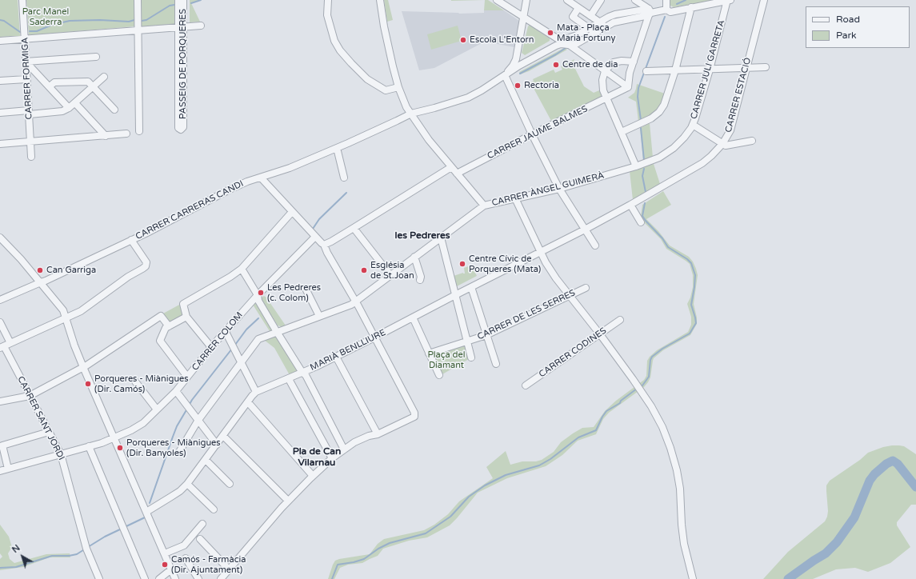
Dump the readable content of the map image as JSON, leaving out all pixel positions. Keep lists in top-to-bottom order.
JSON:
{
  "streets": {
    "street": [
      "PASSEIG DE PORQUERES",
      "CARRER JULI GARRETA",
      "CARRER FORMIGA",
      "CARRER ESTACIÓ",
      "CARRER JAUME BALMES",
      "CARRER ÀNGEL GUIMERÀ",
      "CARRER CARRERAS CANDI",
      "CARRER DE LES SERRES",
      "CARRER COLOM",
      "MARIÀ BENLLIURE",
      "CARRER CODINES",
      "CARRER SANT JORDI"
    ]
  },
  "crossings": [
    ["CARRER JULI GARRETA", "CARRER ÀNGEL GUIMERÀ"],
    ["CARRER ESTACIÓ", "MARIÀ BENLLIURE"],
    ["CARRER COLOM", "CARRER SANT JORDI"]
  ],
  "districts": ["les Pedreres", "Pla de Can Vilarnau"],
  "parks": ["Parc Manel Saderra", "Plaça del Diamant"],
  "places": [
    "Mata - Plaça Marià Fortuny",
    "Escola L'Entorn",
    "Centre de dia",
    "Rectoria",
    "Centre Cívic de Porqueres (Mata)",
    "Can Garriga",
    "Església de St.Joan",
    "Les Pedreres (c. Colom)",
    "Porqueres - Miànigues (Dir. Camós)",
    "Porqueres - Miànigues (Dir. Banyoles)",
    "Camós - Farmàcia (Dir. Ajuntament)"
  ],
  "legend": ["Road", "Park"],
  "north": "top left"
}
